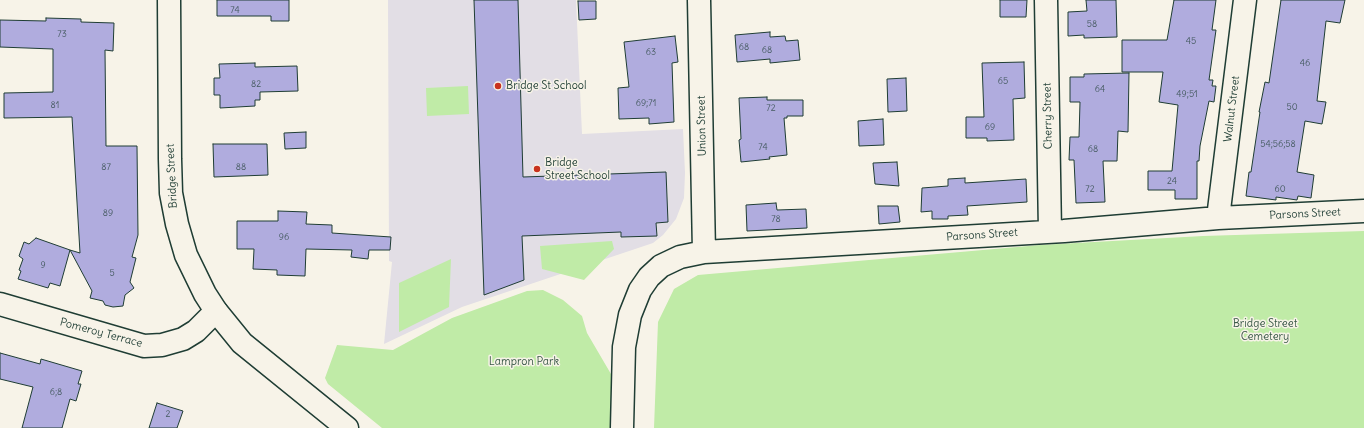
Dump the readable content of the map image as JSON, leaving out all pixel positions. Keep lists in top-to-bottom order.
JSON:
{
  "streets": {
    "main road": [
      "Walnut Street",
      "Cherry Street",
      "Union Street",
      "Bridge Street",
      "Parsons Street",
      "Pomeroy Terrace"
    ]
  },
  "crossings": [
    ["Walnut Street", "Parsons Street"],
    ["Cherry Street", "Parsons Street"],
    ["Union Street", "Parsons Street"],
    ["Bridge Street", "Pomeroy Terrace"]
  ],
  "parks": ["Bridge Street Cemetery", "Lampron Park"],
  "places": ["Bridge St School", "Bridge Street School"],
  "house_numbers": [
    "74",
    "58",
    "73",
    "45",
    "68",
    "68",
    "63",
    "46",
    "65",
    "82",
    "64",
    "49;51",
    "69;71",
    "81",
    "50",
    "72",
    "69",
    "54;56;58",
    "74",
    "68",
    "87",
    "88",
    "24",
    "72",
    "60",
    "89",
    "78",
    "96",
    "9",
    "5",
    "6;8",
    "2"
  ]
}
